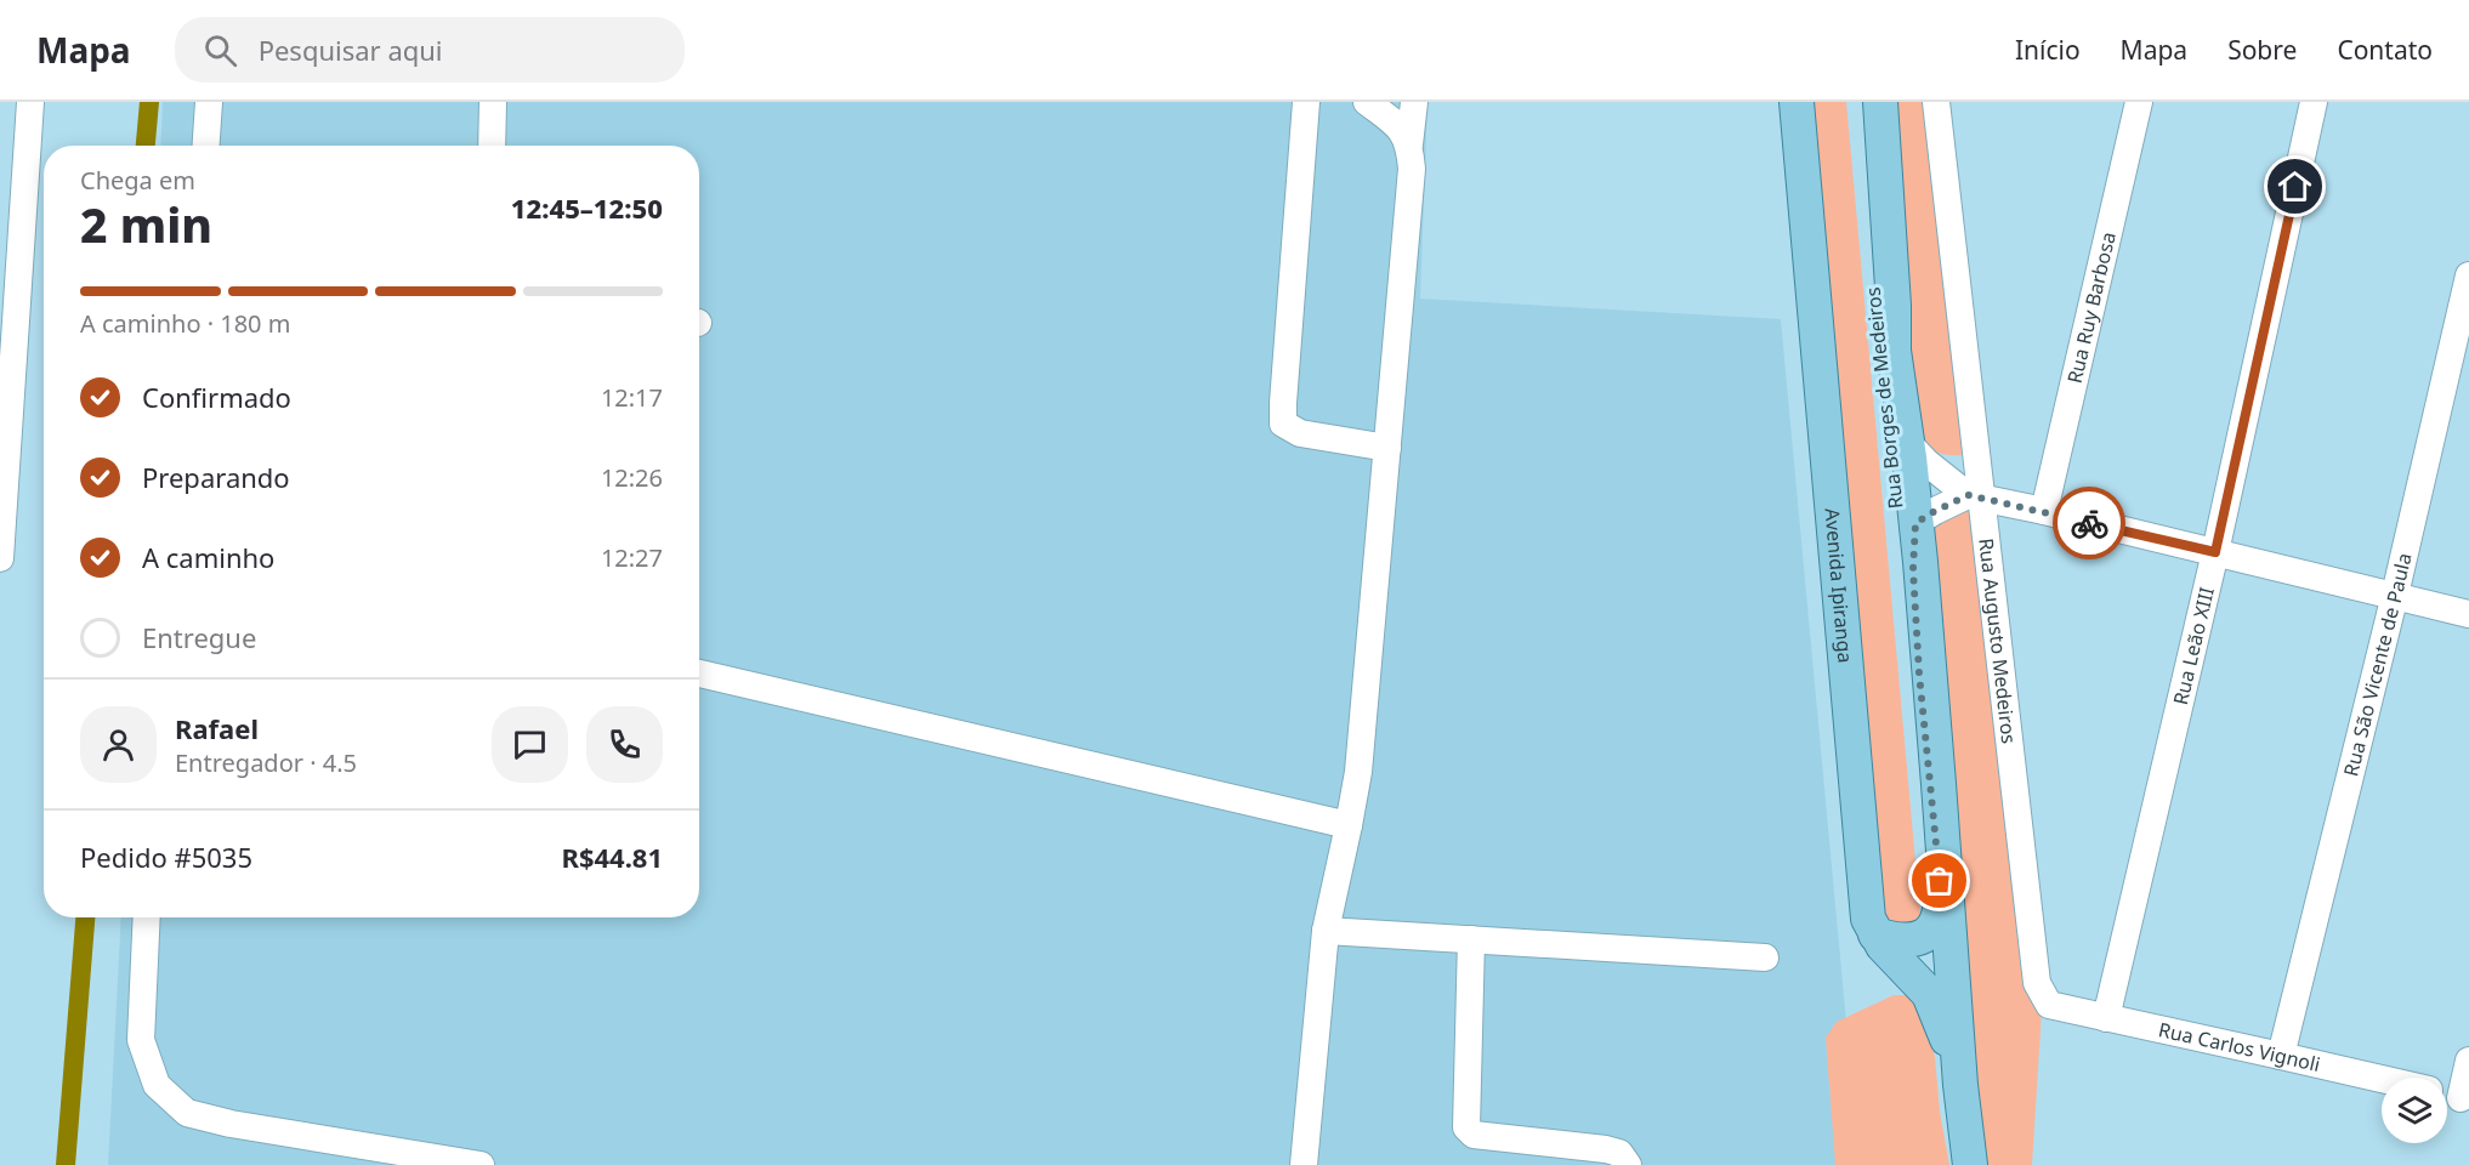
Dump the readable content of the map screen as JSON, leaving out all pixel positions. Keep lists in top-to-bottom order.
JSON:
{
  "streets": {
    "main road": ["Rua Borges de Medeiros", "Avenida Ipiranga"],
    "street": [
      "Rua Ruy Barbosa",
      "Rua Augusto Medeiros",
      "Rua Leão XIII",
      "Rua São Vicente de Paula",
      "Rua Carlos Vignoli"
    ]
  },
  "crossings": [
    ["Rua Borges de Medeiros", "Avenida Ipiranga"],
    ["Rua Augusto Medeiros", "Rua Carlos Vignoli"],
    ["Rua Leão XIII", "Rua Carlos Vignoli"],
    ["Rua São Vicente de Paula", "Rua Carlos Vignoli"]
  ],
  "page": {
    "header": "Mapa",
    "search": "Pesquisar aqui",
    "nav": [
      "Início",
      "Mapa",
      "Sobre",
      "Contato"
    ],
    "heading": ["2 min", "Chega em", "12:45–12:50"],
    "panel": [
      "Rafael",
      "Entregador · 4.5",
      "Pedido #5035",
      "R$44.81"
    ],
    "bar": "A caminho · 180 m",
    "list": [
      ["Confirmado", "12:17"],
      ["Preparando", "12:26"],
      ["A caminho", "12:27"],
      "Entregue"
    ]
  }
}
